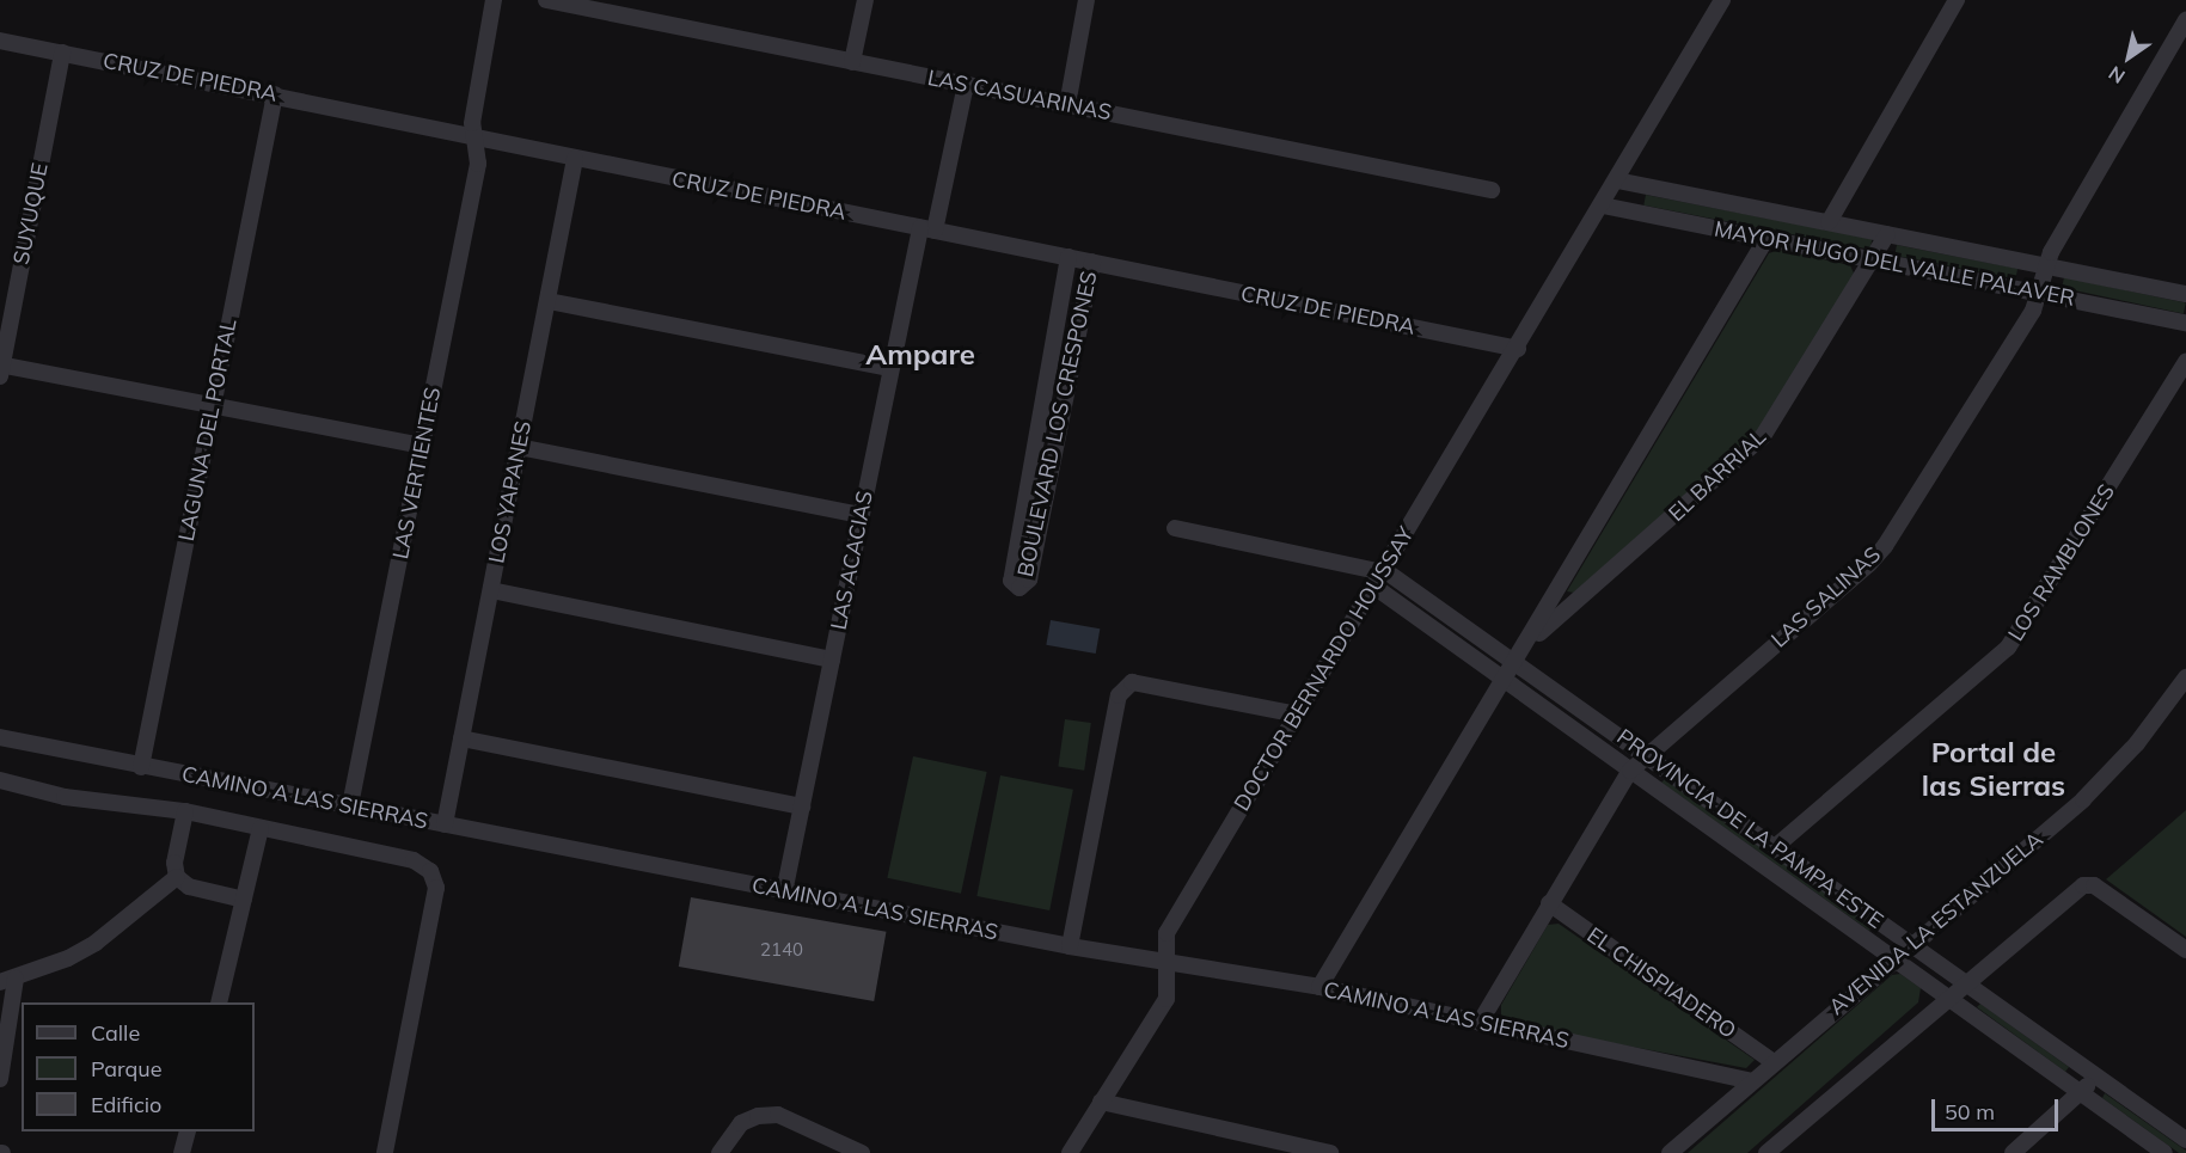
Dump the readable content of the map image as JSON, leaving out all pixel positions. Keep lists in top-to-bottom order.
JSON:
{
  "streets": {
    "street": [
      "CRUZ DE PIEDRA",
      "LAS CASUARINAS",
      "SUYUQUE",
      "MAYOR HUGO DEL VALLE PALAVER",
      "BOULEVARD LOS CRESPONES",
      "LAGUNA DEL PORTAL",
      "LAS VERTIENTES",
      "EL BARRIAL",
      "LOS YAPANES",
      "LAS ACACIAS",
      "LOS RAMBLONES",
      "LAS SALINAS",
      "DOCTOR BERNARDO HOUSSAY",
      "CAMINO A LAS SIERRAS",
      "PROVINCIA DE LA PAMPA ESTE",
      "AVENIDA LA ESTANZUELA",
      "EL CHISPIADERO"
    ]
  },
  "crossings": [
    ["CRUZ DE PIEDRA", "SUYUQUE"],
    ["CRUZ DE PIEDRA", "BOULEVARD LOS CRESPONES"],
    ["CRUZ DE PIEDRA", "LAGUNA DEL PORTAL"],
    ["CRUZ DE PIEDRA", "LAS VERTIENTES"],
    ["CRUZ DE PIEDRA", "LOS YAPANES"],
    ["CRUZ DE PIEDRA", "LAS ACACIAS"],
    ["CRUZ DE PIEDRA", "DOCTOR BERNARDO HOUSSAY"],
    ["LAS CASUARINAS", "LAS ACACIAS"],
    ["MAYOR HUGO DEL VALLE PALAVER", "EL BARRIAL"],
    ["MAYOR HUGO DEL VALLE PALAVER", "LAS SALINAS"],
    ["MAYOR HUGO DEL VALLE PALAVER", "DOCTOR BERNARDO HOUSSAY"],
    ["LAGUNA DEL PORTAL", "CAMINO A LAS SIERRAS"],
    ["LAS VERTIENTES", "CAMINO A LAS SIERRAS"],
    ["EL BARRIAL", "CAMINO A LAS SIERRAS"],
    ["EL BARRIAL", "PROVINCIA DE LA PAMPA ESTE"],
    ["LOS YAPANES", "CAMINO A LAS SIERRAS"],
    ["LAS ACACIAS", "CAMINO A LAS SIERRAS"],
    ["LOS RAMBLONES", "PROVINCIA DE LA PAMPA ESTE"],
    ["LAS SALINAS", "CAMINO A LAS SIERRAS"],
    ["LAS SALINAS", "PROVINCIA DE LA PAMPA ESTE"],
    ["LAS SALINAS", "EL CHISPIADERO"],
    ["DOCTOR BERNARDO HOUSSAY", "CAMINO A LAS SIERRAS"],
    ["DOCTOR BERNARDO HOUSSAY", "PROVINCIA DE LA PAMPA ESTE"],
    ["CAMINO A LAS SIERRAS", "AVENIDA LA ESTANZUELA"],
    ["PROVINCIA DE LA PAMPA ESTE", "AVENIDA LA ESTANZUELA"],
    ["AVENIDA LA ESTANZUELA", "EL CHISPIADERO"]
  ],
  "districts": ["Ampare", "Portal de las Sierras"],
  "house_numbers": ["2140"],
  "legend": ["Calle", "Parque", "Edificio"],
  "scale_bar": "50 m",
  "north": "bottom left"
}
